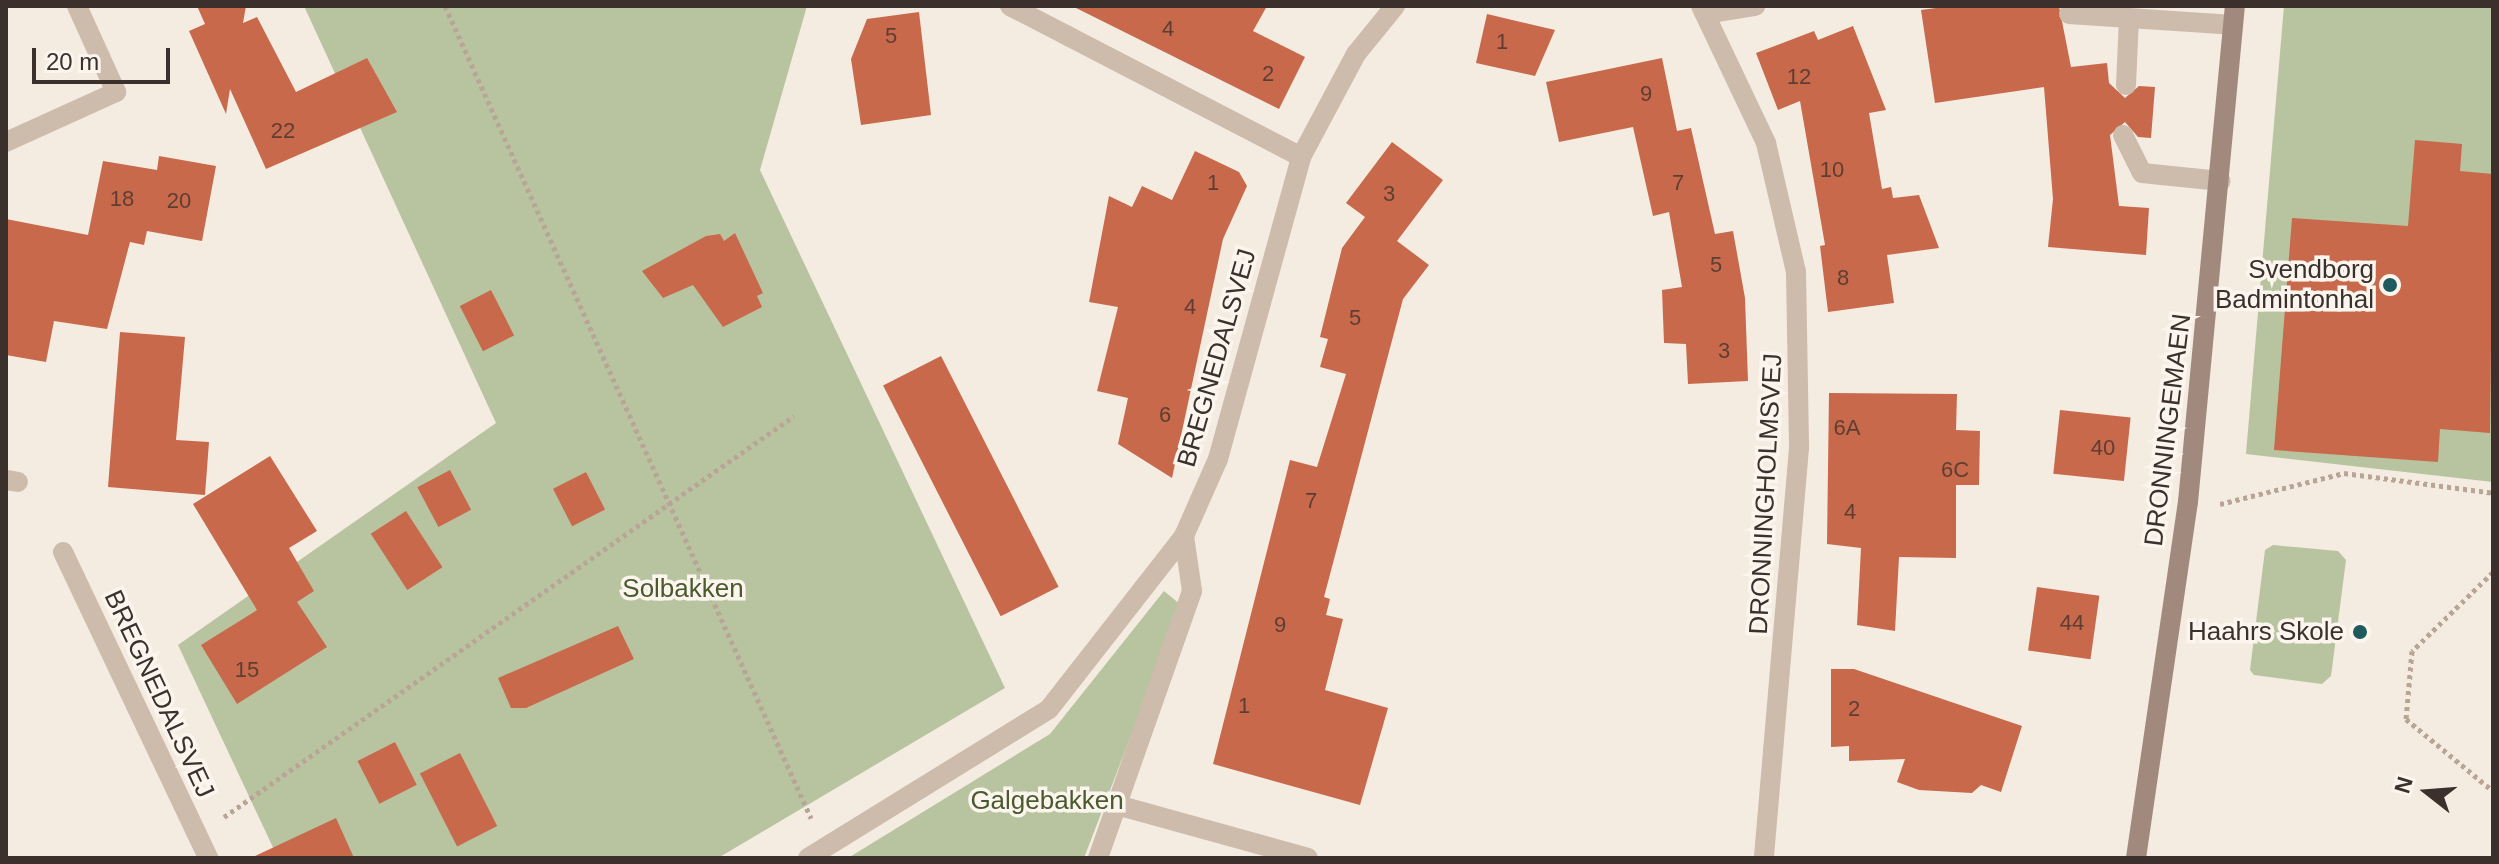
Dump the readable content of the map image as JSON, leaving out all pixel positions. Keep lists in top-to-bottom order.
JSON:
{
  "streets": {
    "street": ["BREGNEDALSVEJ", "DRONNINGEMAEN", "DRONNINGHOLMSVEJ"]
  },
  "parks": ["Solbakken", "Galgebakken"],
  "places": ["Svendborg Badmintonhal", "Haahrs Skole"],
  "house_numbers": [
    "4",
    "5",
    "1",
    "2",
    "12",
    "9",
    "22",
    "10",
    "1",
    "7",
    "3",
    "18",
    "20",
    "5",
    "8",
    "4",
    "5",
    "3",
    "6",
    "6A",
    "40",
    "6C",
    "7",
    "4",
    "44",
    "9",
    "15",
    "1",
    "2"
  ],
  "scale_bar": "20 m",
  "north": "left"
}
